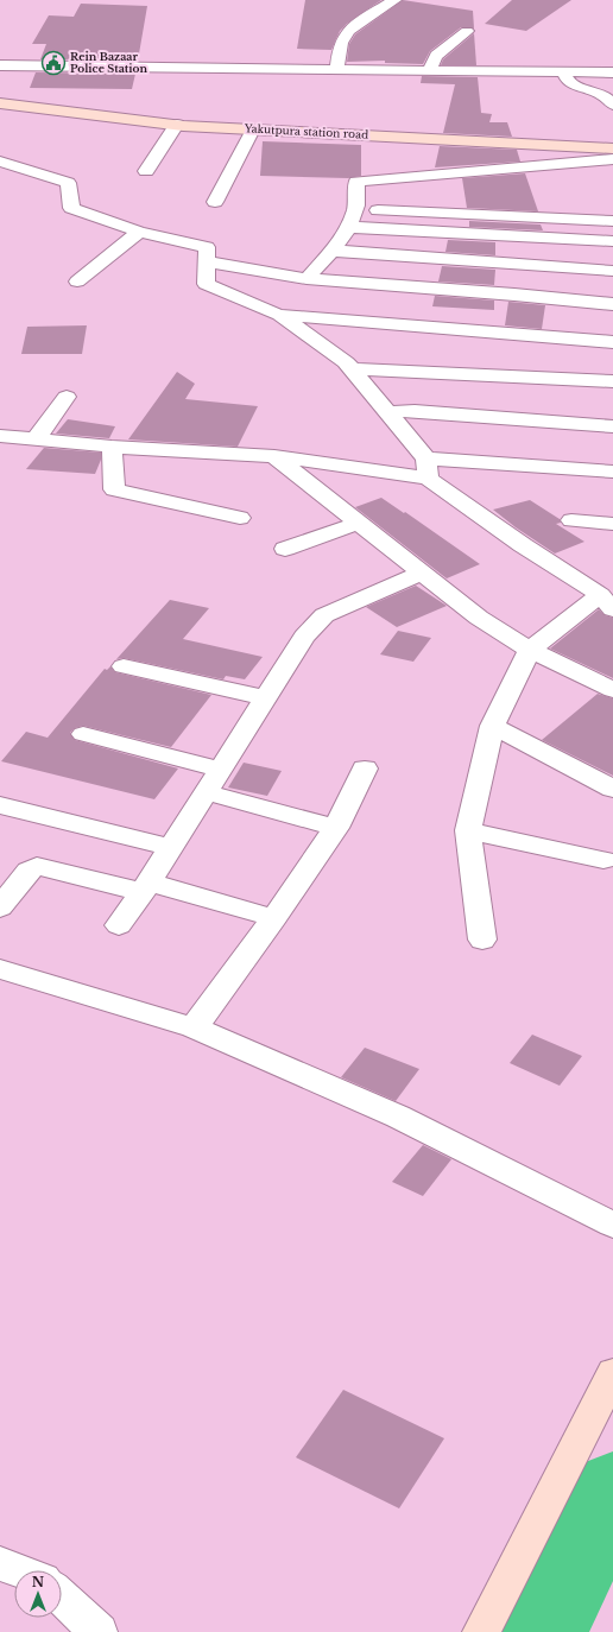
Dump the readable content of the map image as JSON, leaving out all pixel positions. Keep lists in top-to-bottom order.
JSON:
{
  "streets": {
    "street": ["Yakutpura station road"]
  },
  "places": {
    "public building": ["Rein Bazaar Police Station"]
  },
  "north": "top"
}
